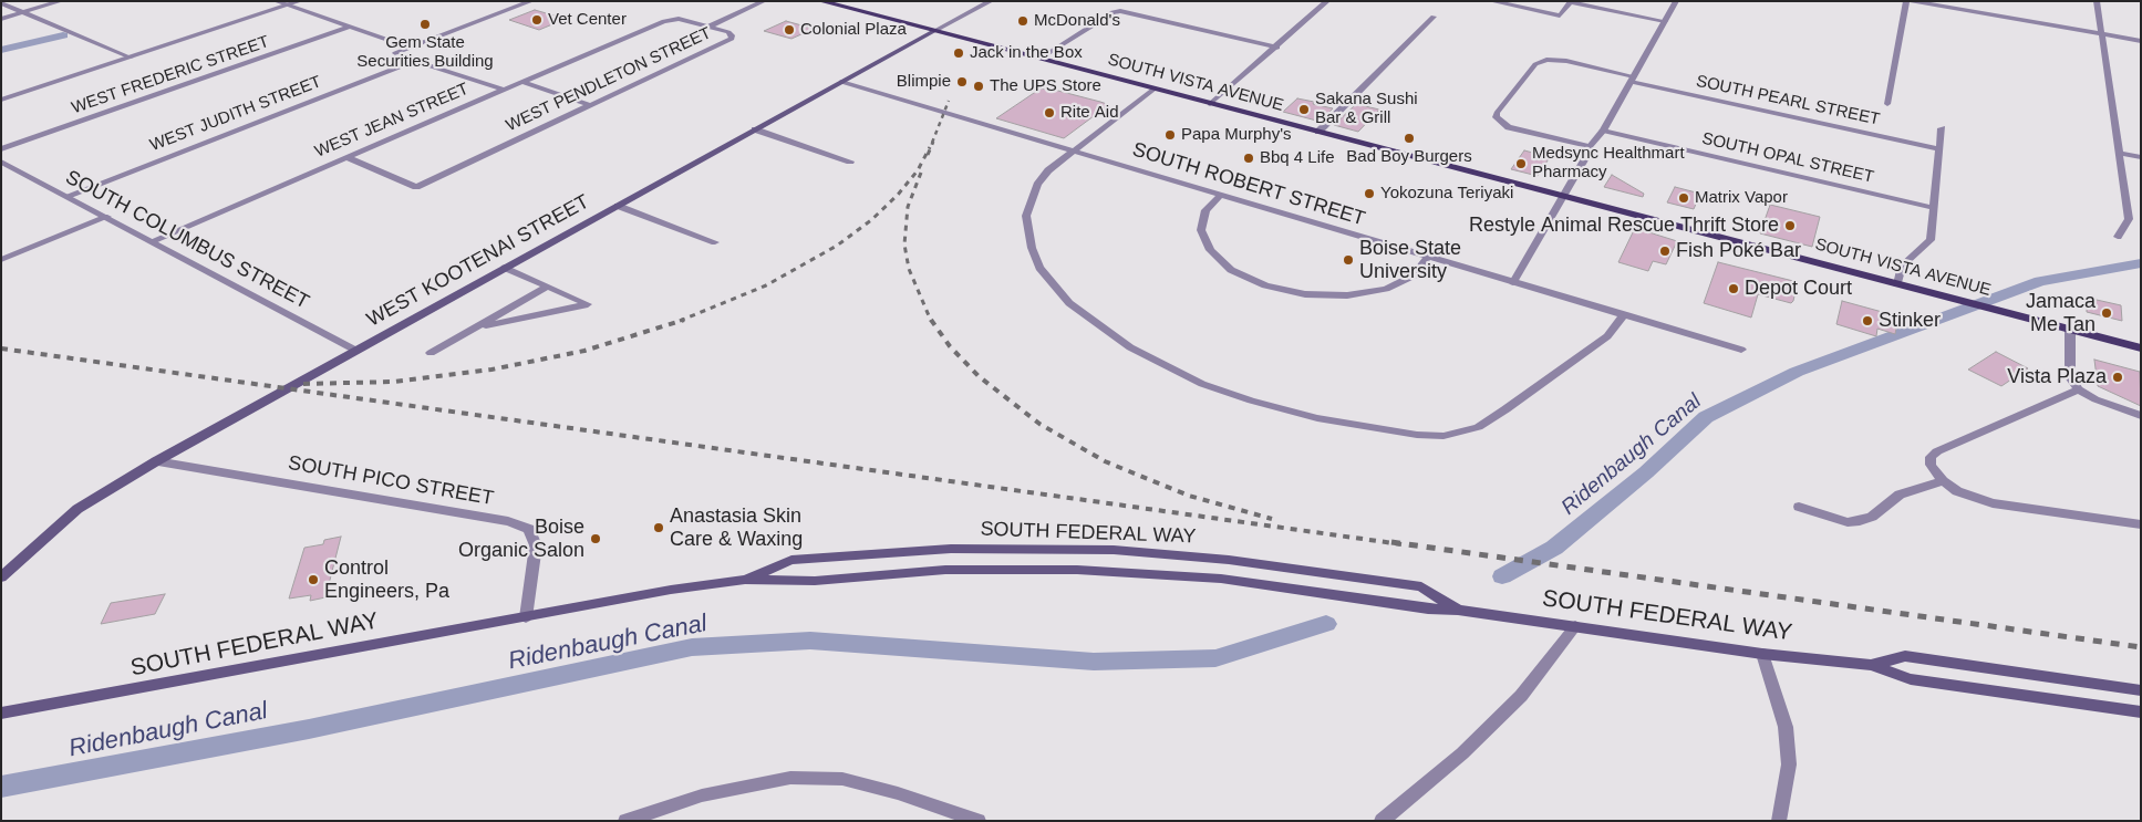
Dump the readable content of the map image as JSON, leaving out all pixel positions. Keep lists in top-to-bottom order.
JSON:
{
  "streets": {
    "main road": ["SOUTH VISTA AVENUE", "WEST KOOTENAI STREET", "SOUTH FEDERAL WAY"],
    "street": [
      "WEST FREDERIC STREET",
      "WEST PENDLETON STREET",
      "SOUTH PEARL STREET",
      "WEST JUDITH STREET",
      "WEST JEAN STREET",
      "SOUTH OPAL STREET",
      "SOUTH ROBERT STREET",
      "SOUTH COLUMBUS STREET",
      "SOUTH PICO STREET"
    ]
  },
  "crossings": [
    ["WEST PENDLETON STREET", "WEST JEAN STREET"],
    ["SOUTH VISTA AVENUE", "WEST KOOTENAI STREET"],
    ["WEST JUDITH STREET", "SOUTH COLUMBUS STREET"],
    ["WEST JEAN STREET", "SOUTH COLUMBUS STREET"],
    ["SOUTH ROBERT STREET", "WEST KOOTENAI STREET"],
    ["SOUTH COLUMBUS STREET", "WEST KOOTENAI STREET"],
    ["WEST KOOTENAI STREET", "SOUTH PICO STREET"],
    ["SOUTH PICO STREET", "SOUTH FEDERAL WAY"]
  ],
  "water": ["Ridenbaugh Canal"],
  "places": [
    "Vet Center",
    "McDonald's",
    "Gem State Securities Building",
    "Colonial Plaza",
    "Jack in the Box",
    "Blimpie",
    "The UPS Store",
    "Sakana Sushi Bar & Grill",
    "Rite Aid",
    "Papa Murphy's",
    "Bad Boy Burgers",
    "Bbq 4 Life",
    "Medsync Healthmart Pharmacy",
    "Yokozuna Teriyaki",
    "Matrix Vapor",
    "Restyle Animal Rescue Thrift Store",
    "Fish Poké Bar",
    "Boise State University",
    "Depot Court",
    "Jamaca Me Tan",
    "Stinker",
    "Vista Plaza",
    "Anastasia Skin Care & Waxing",
    "Boise Organic Salon",
    "Control Engineers, Pa"
  ]
}
